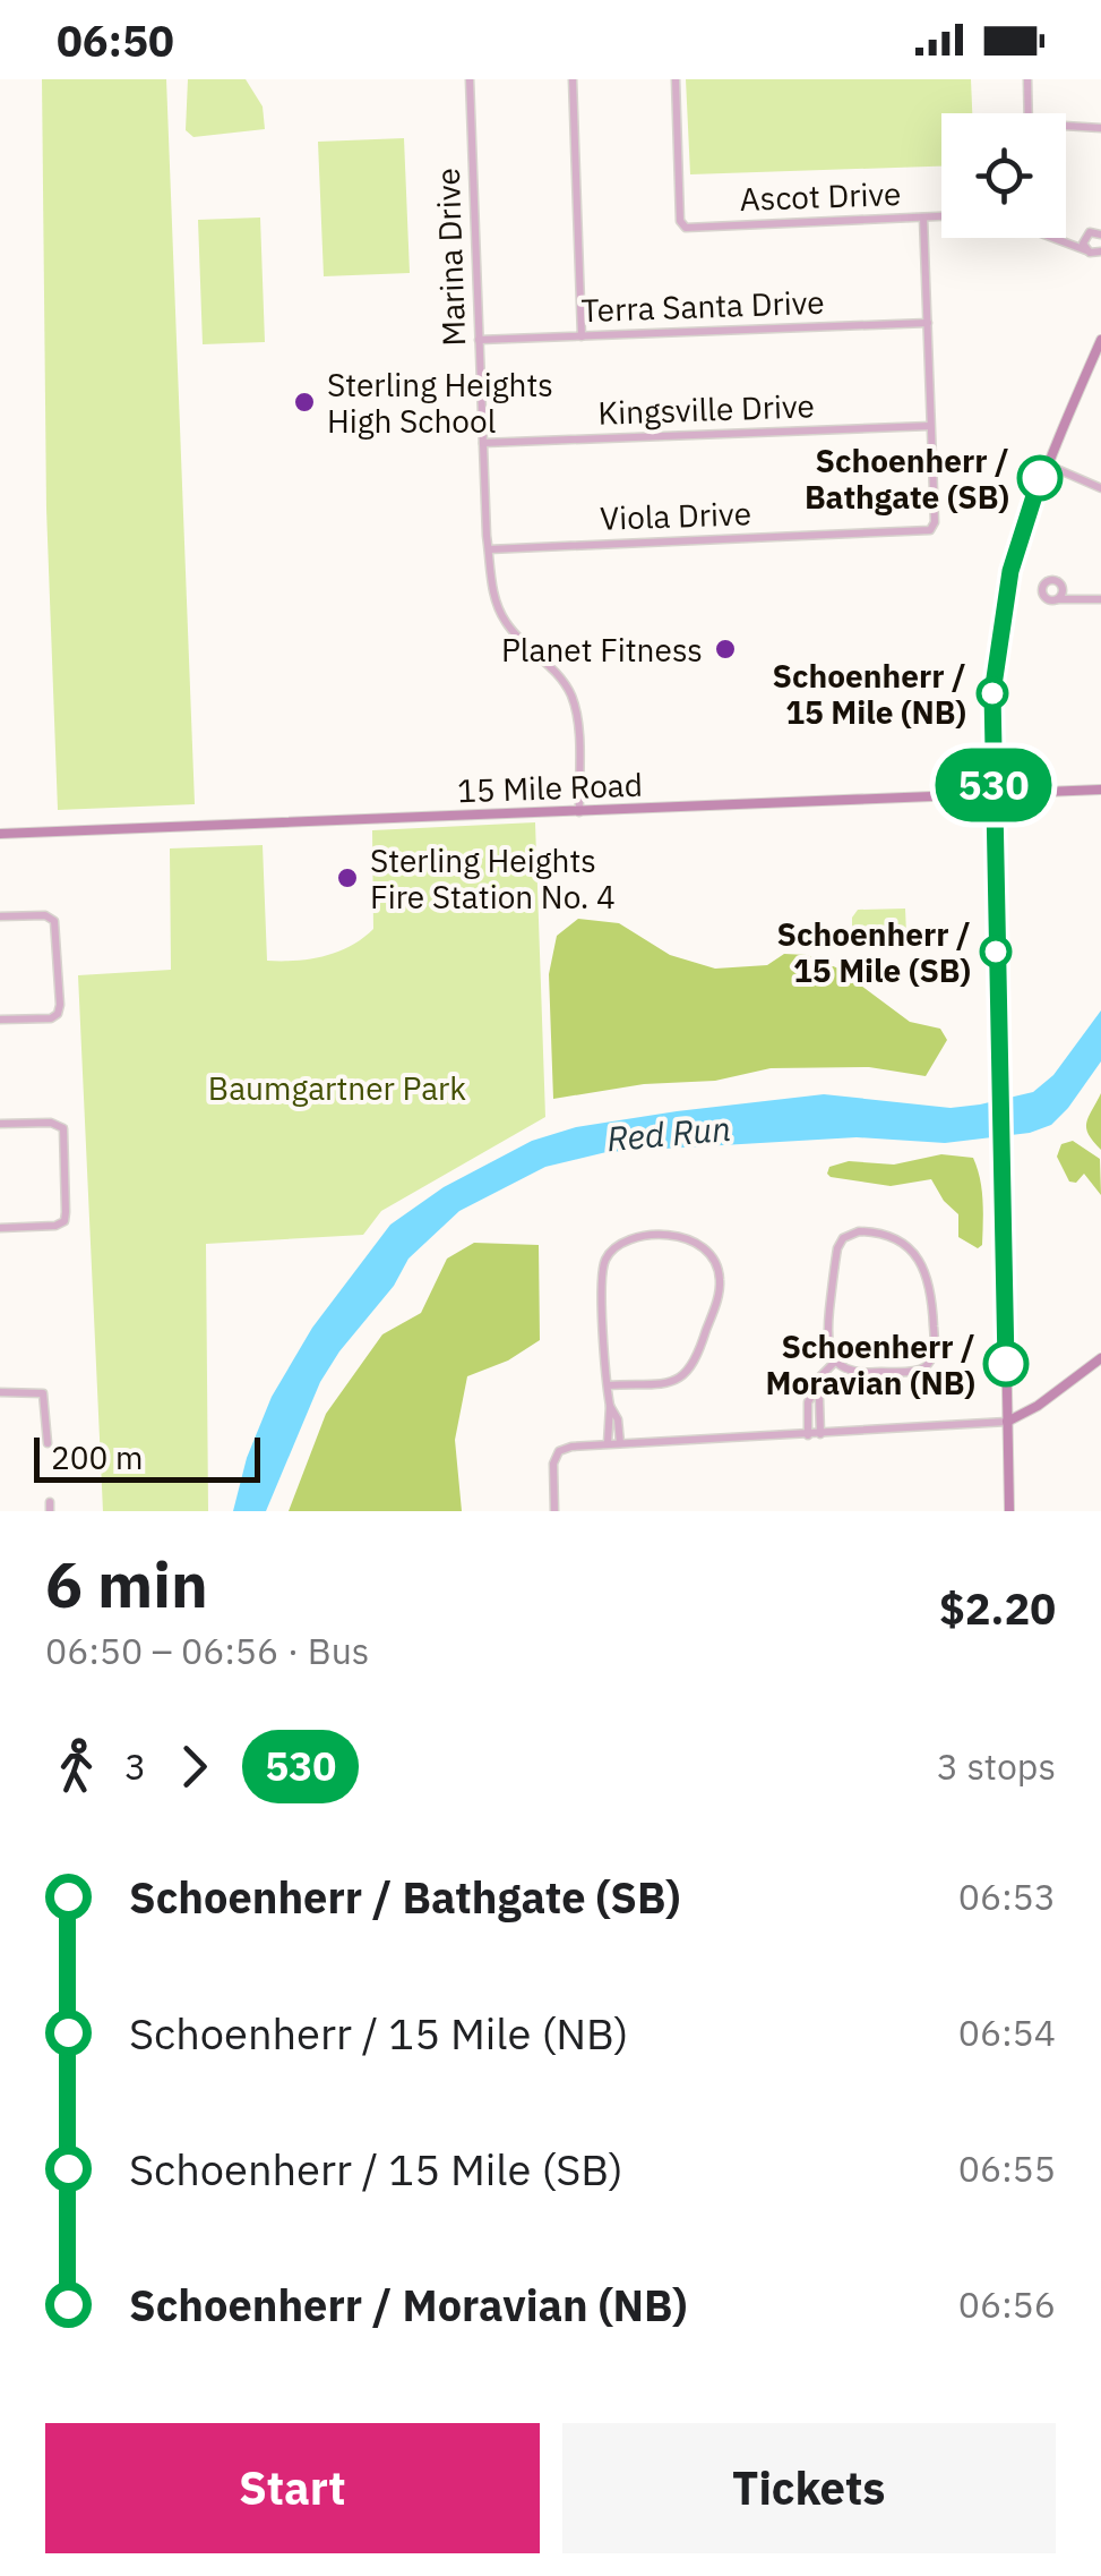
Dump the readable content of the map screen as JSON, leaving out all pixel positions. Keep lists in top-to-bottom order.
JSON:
{
  "streets": {
    "main road": ["15 Mile Road"],
    "street": [
      "Ascot Drive",
      "Marina Drive",
      "Terra Santa Drive",
      "Kingsville Drive",
      "Viola Drive"
    ]
  },
  "crossings": [
    ["Marina Drive", "Terra Santa Drive"],
    ["Marina Drive", "Kingsville Drive"],
    ["Marina Drive", "Viola Drive"],
    ["Marina Drive", "15 Mile Road"],
    ["Kingsville Drive", "Viola Drive"]
  ],
  "water": ["Red Run"],
  "parks": ["Baumgartner Park"],
  "places": [
    "Sterling Heights High School",
    "Schoenherr / Bathgate (SB)",
    "Planet Fitness",
    "Schoenherr / 15 Mile (NB)",
    "Sterling Heights Fire Station No. 4",
    "Schoenherr / 15 Mile (SB)",
    "Schoenherr / Moravian (NB)"
  ],
  "lines": ["bus line 530"],
  "scale_bar": "200 m",
  "page": {
    "status": "06:50",
    "on_map": "530",
    "scale": "200 m",
    "heading": ["6 min", "06:50 – 06:56 · Bus", "$2.20"],
    "legs": ["3", "530", "3 stops"],
    "list": [
      {
        "name": "Schoenherr / Bathgate (SB)",
        "value": "06:53"
      },
      {
        "name": "Schoenherr / 15 Mile (NB)",
        "value": "06:54"
      },
      {
        "name": "Schoenherr / 15 Mile (SB)",
        "value": "06:55"
      },
      {
        "name": "Schoenherr / Moravian (NB)",
        "value": "06:56"
      }
    ],
    "buttons": ["Start", "Tickets"]
  }
}
